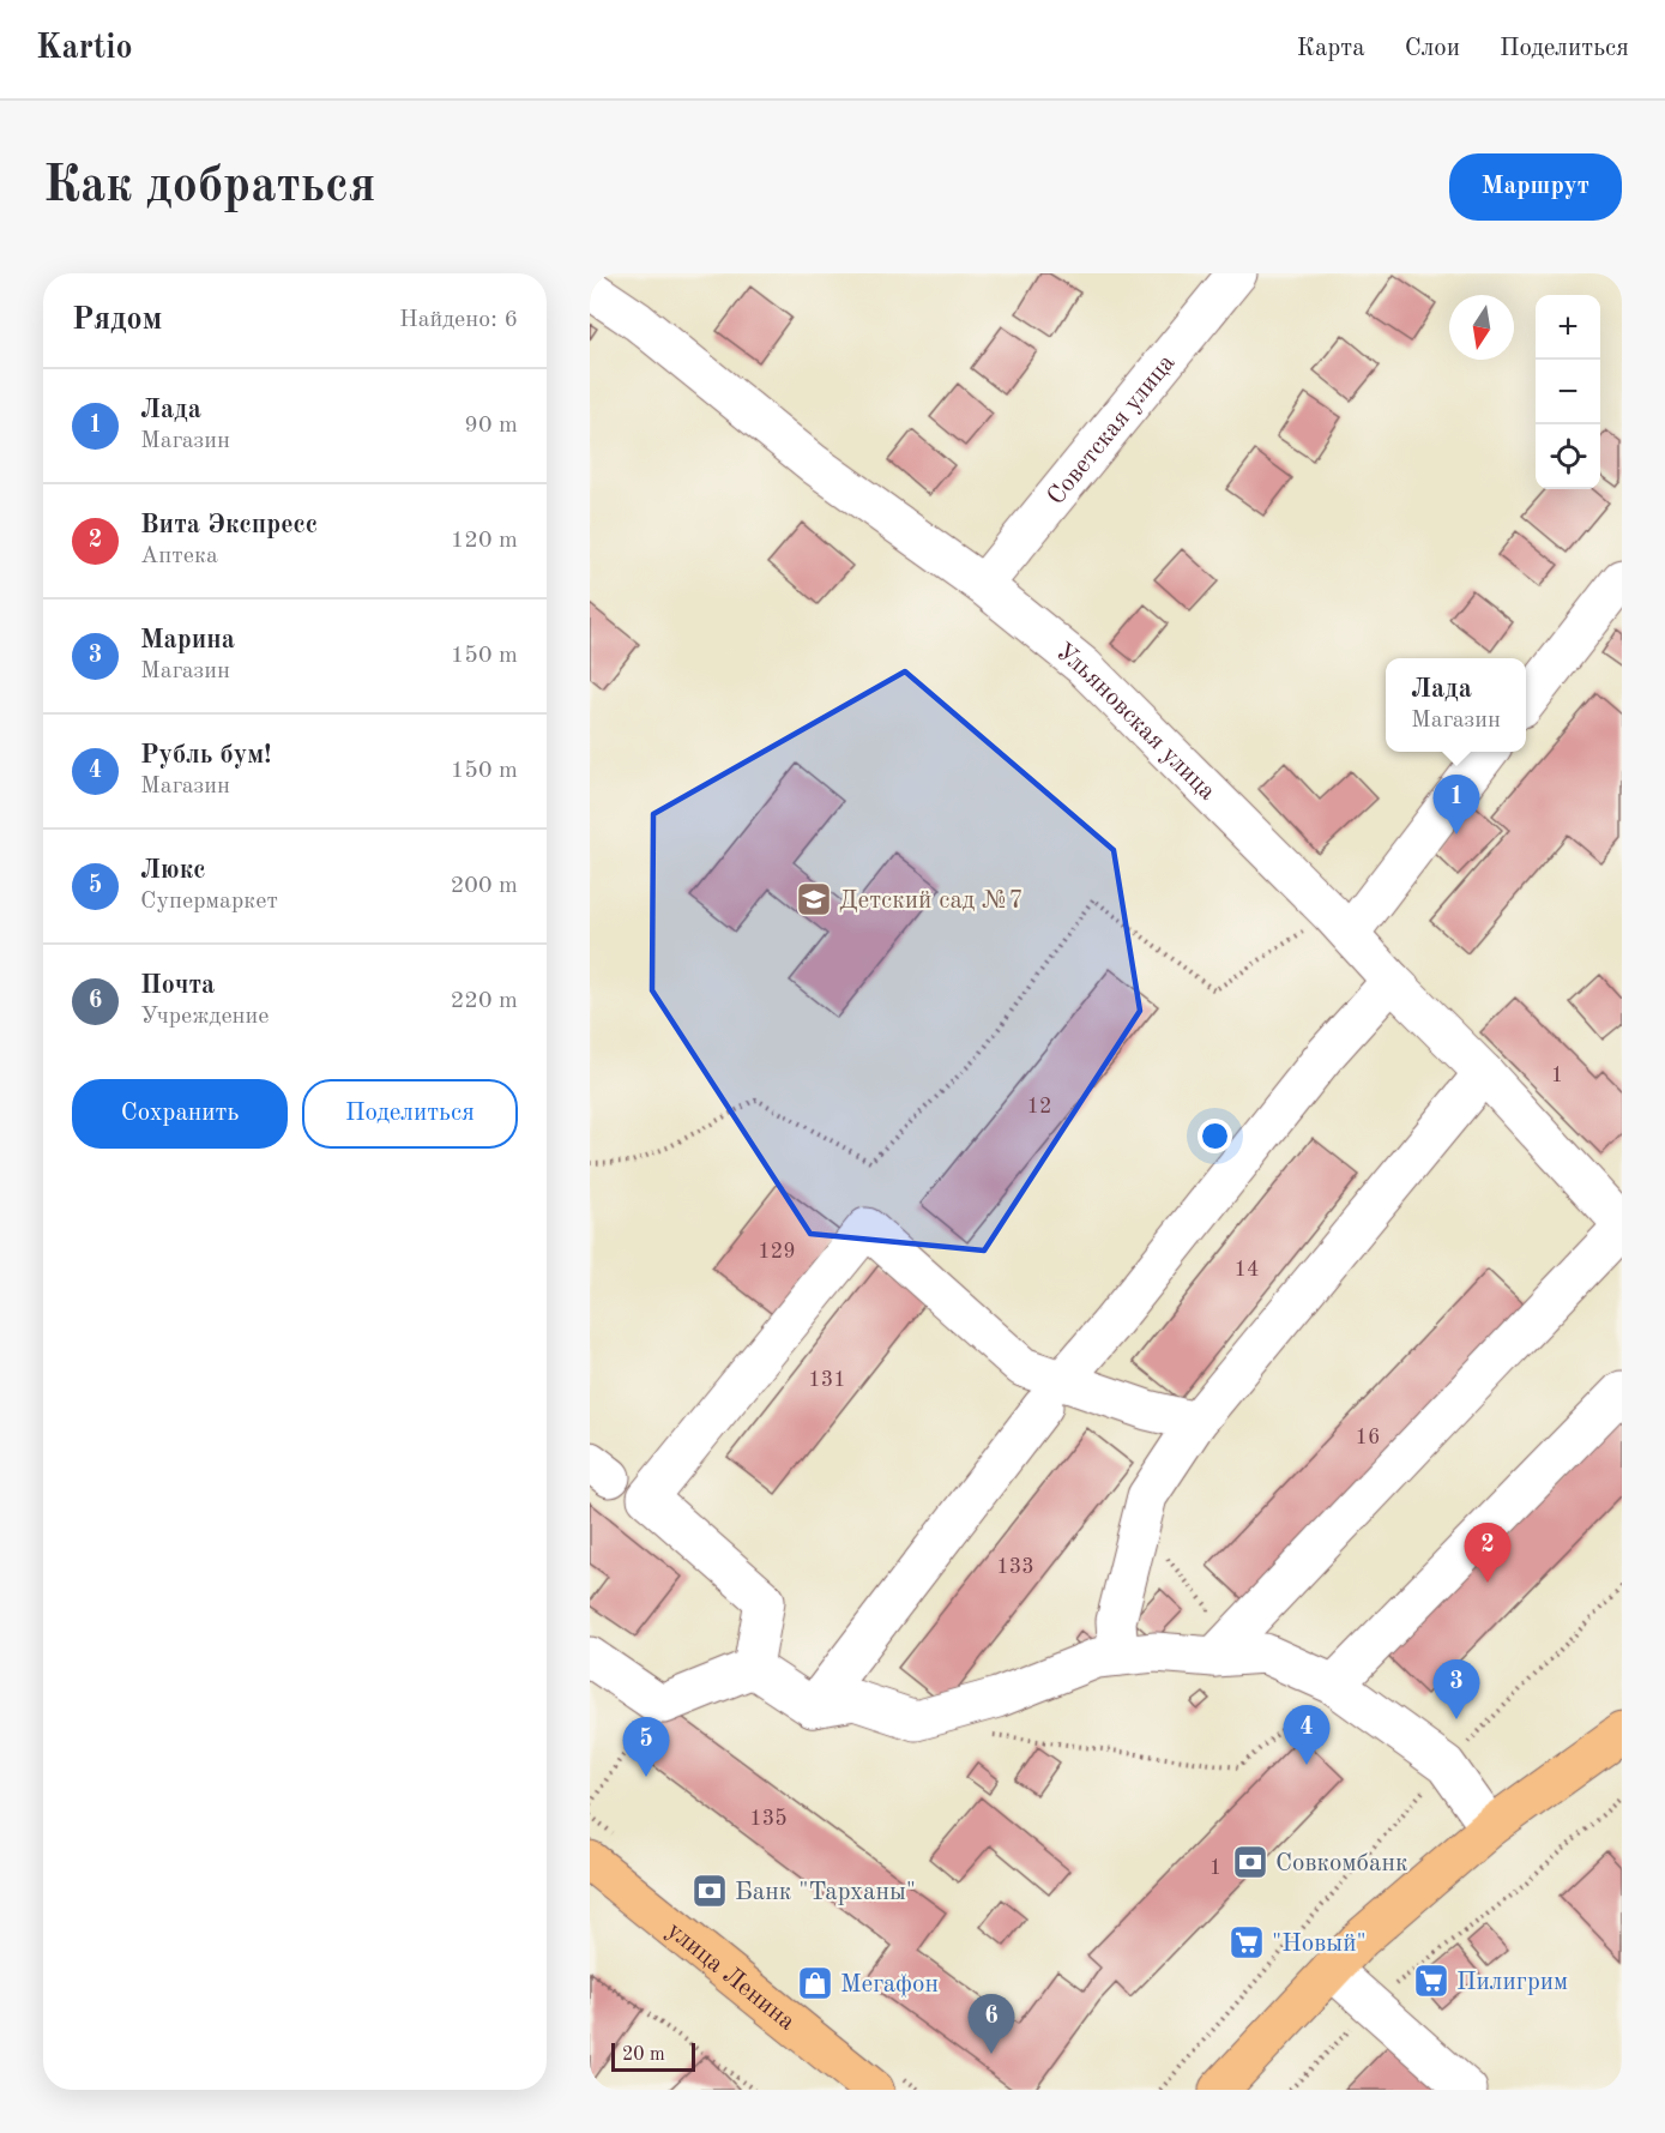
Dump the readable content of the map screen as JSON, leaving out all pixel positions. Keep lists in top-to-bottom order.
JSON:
{
  "streets": {
    "main road": ["улица Ленина"],
    "street": ["Советская улица", "Ульяновская улица"]
  },
  "crossings": [
    ["Советская улица", "Ульяновская улица"]
  ],
  "places": {
    "school or university": ["Детский сад №7"],
    "bank": ["Совкомбанк", "Банк \"Тарханы\""],
    "supermarket": ["\"Новый\"", "Пилигрим"],
    "shop": ["Мегафон"]
  },
  "house_numbers": [
    "1",
    "12",
    "129",
    "14",
    "131",
    "16",
    "133",
    "135",
    "1"
  ],
  "scale_bar": "20 m",
  "north": "bottom",
  "page": {
    "header": "Kartio",
    "nav": ["Карта", "Слои", "Поделиться"],
    "buttons": [
      "Маршрут",
      ["Сохранить", "Поделиться"]
    ],
    "title": "Как добраться",
    "heading": ["Рядом", "Найдено: 6"],
    "map_buttons": ["+", "−"],
    "list": [
      {
        "mark": "1",
        "name": "Лада",
        "note": "Магазин",
        "value": "90 m"
      },
      {
        "mark": "2",
        "name": "Вита Экспресс",
        "note": "Аптека",
        "value": "120 m"
      },
      {
        "mark": "3",
        "name": "Марина",
        "note": "Магазин",
        "value": "150 m"
      },
      {
        "mark": "4",
        "name": "Рубль бум!",
        "note": "Магазин",
        "value": "150 m"
      },
      {
        "mark": "5",
        "name": "Люкс",
        "note": "Супермаркет",
        "value": "200 m"
      },
      {
        "mark": "6",
        "name": "Почта",
        "note": "Учреждение",
        "value": "220 m"
      }
    ],
    "popup": ["Лада", "Магазин"],
    "pins": [
      "1",
      "2",
      "3",
      "4",
      "5",
      "6"
    ],
    "scale": "20 m"
  }
}
